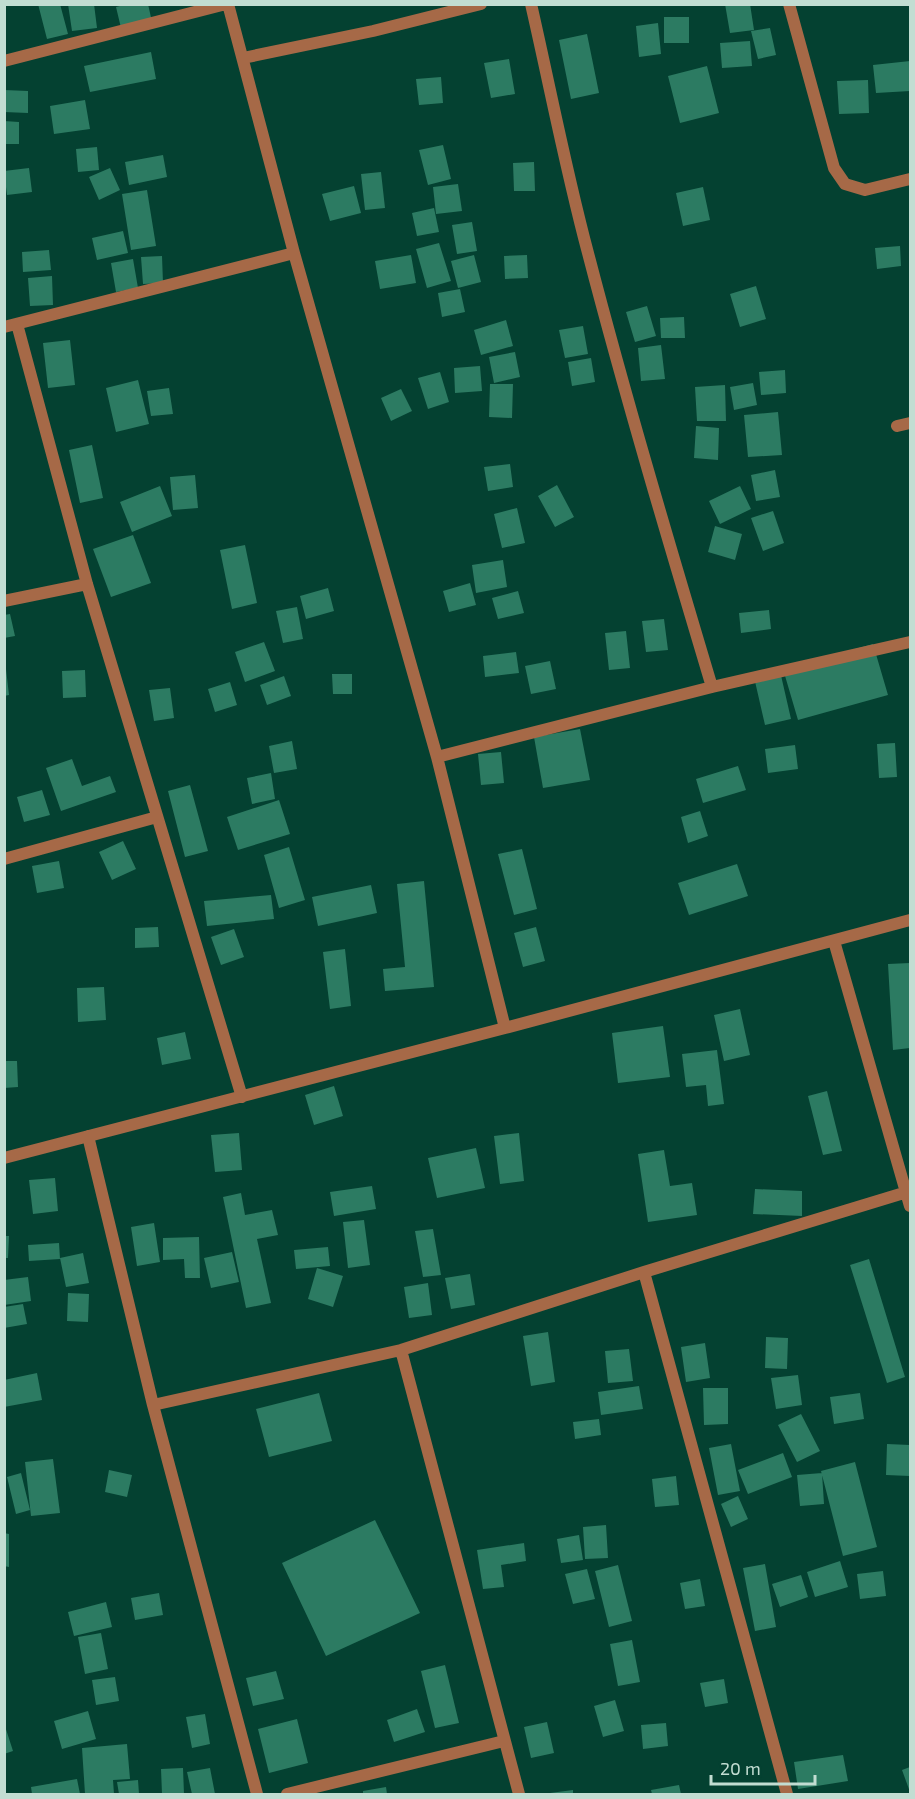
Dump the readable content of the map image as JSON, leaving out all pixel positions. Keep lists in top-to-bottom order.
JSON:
{
  "scale_bar": "20 m"
}
